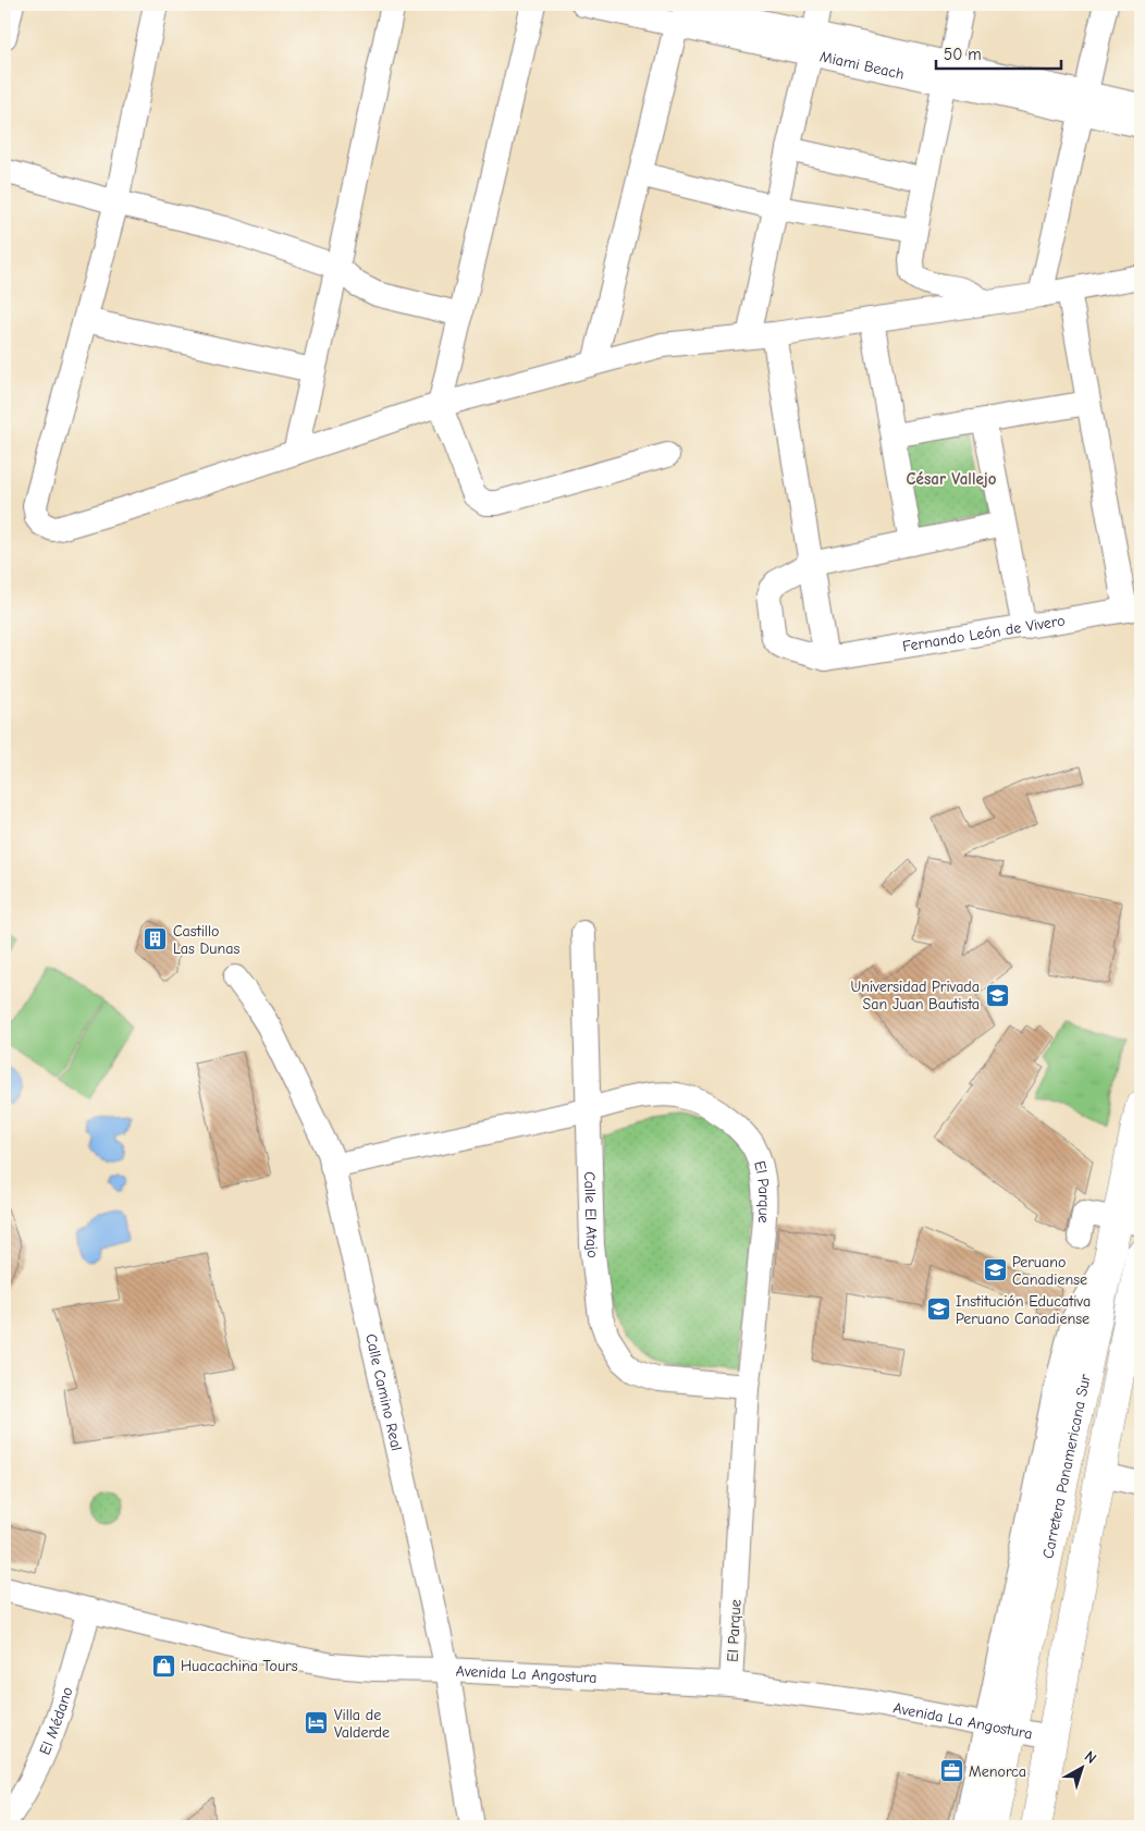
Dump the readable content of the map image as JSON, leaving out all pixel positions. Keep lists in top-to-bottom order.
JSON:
{
  "streets": {
    "highway": ["Carretera Panamericana Sur"],
    "street": [
      "Miami Beach",
      "Fernando León de Vivero",
      "El Parque",
      "Calle El Atajo",
      "Calle Camino Real",
      "Avenida La Angostura",
      "El Médano"
    ]
  },
  "crossings": [
    ["El Parque", "Calle El Atajo"],
    ["El Parque", "Calle Camino Real"],
    ["El Parque", "Avenida La Angostura"],
    ["Calle Camino Real", "Avenida La Angostura"],
    ["Carretera Panamericana Sur", "Avenida La Angostura"],
    ["Avenida La Angostura", "El Médano"]
  ],
  "districts": ["César Vallejo"],
  "places": {
    "building": ["Castillo Las Dunas"],
    "school or university": ["Universidad Privada San Juan Bautista", "Peruano Canadiense", "Institución Educativa Peruano Canadiense"],
    "shop": ["Huacachina Tours"],
    "hotel": ["Villa de Valderde"],
    "office": ["Menorca"]
  },
  "scale_bar": "50 m",
  "north": "top right"
}
